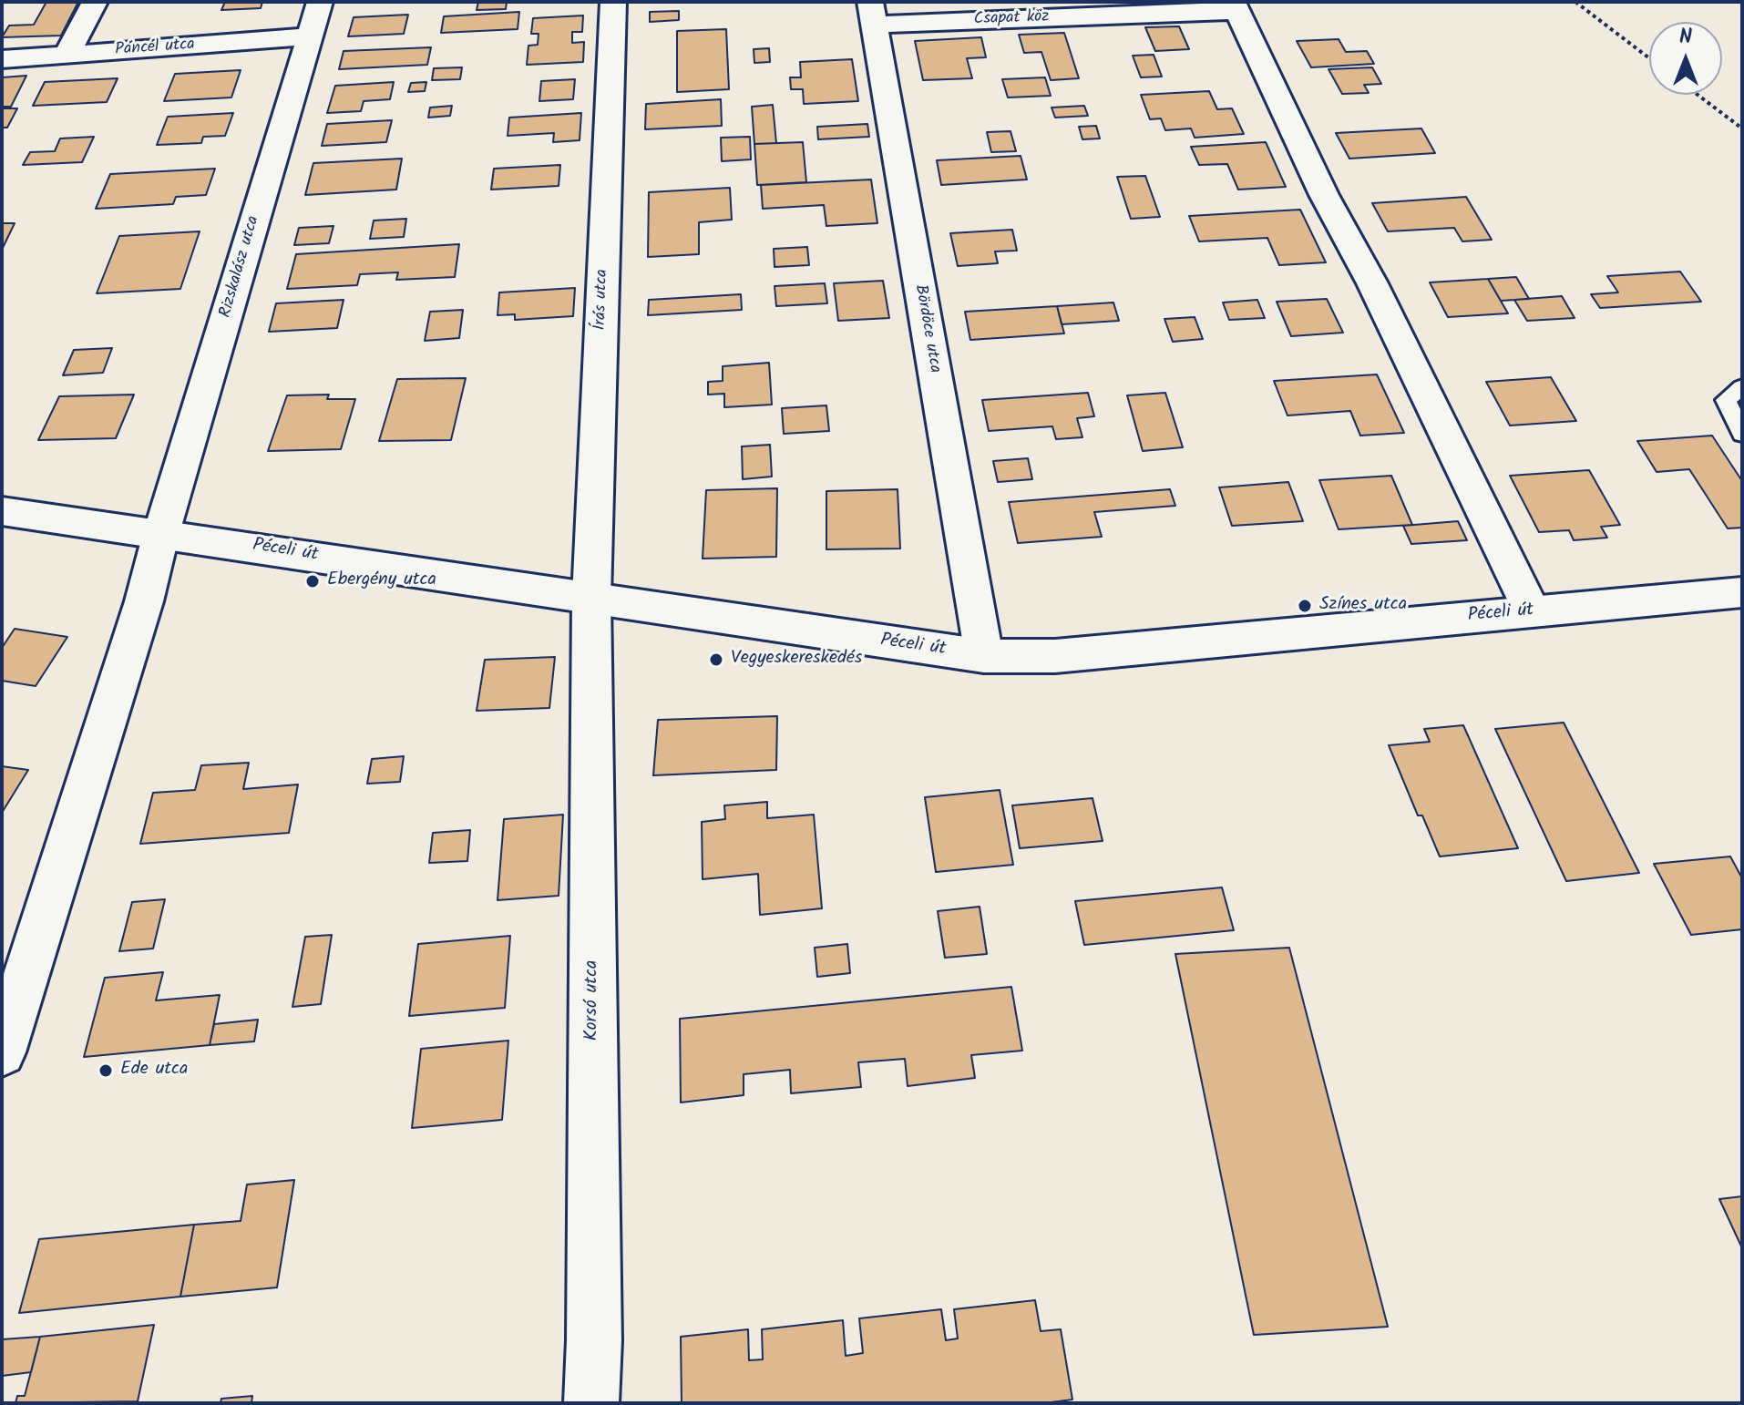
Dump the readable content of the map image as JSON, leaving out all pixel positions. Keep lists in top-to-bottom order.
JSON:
{
  "streets": {
    "street": [
      "Csapat köz",
      "Páncél utca",
      "Rizskalász utca",
      "Írás utca",
      "Bördöce utca",
      "Péceli út",
      "Korsó utca"
    ]
  },
  "crossings": [
    ["Csapat köz", "Bördöce utca"],
    ["Páncél utca", "Rizskalász utca"],
    ["Rizskalász utca", "Péceli út"],
    ["Írás utca", "Péceli út"],
    ["Írás utca", "Korsó utca"],
    ["Bördöce utca", "Péceli út"],
    ["Péceli út", "Korsó utca"]
  ],
  "places": [
    "Ebergény utca",
    "Színes utca",
    "Vegyeskereskedés",
    "Ede utca"
  ],
  "north": "top"
}
